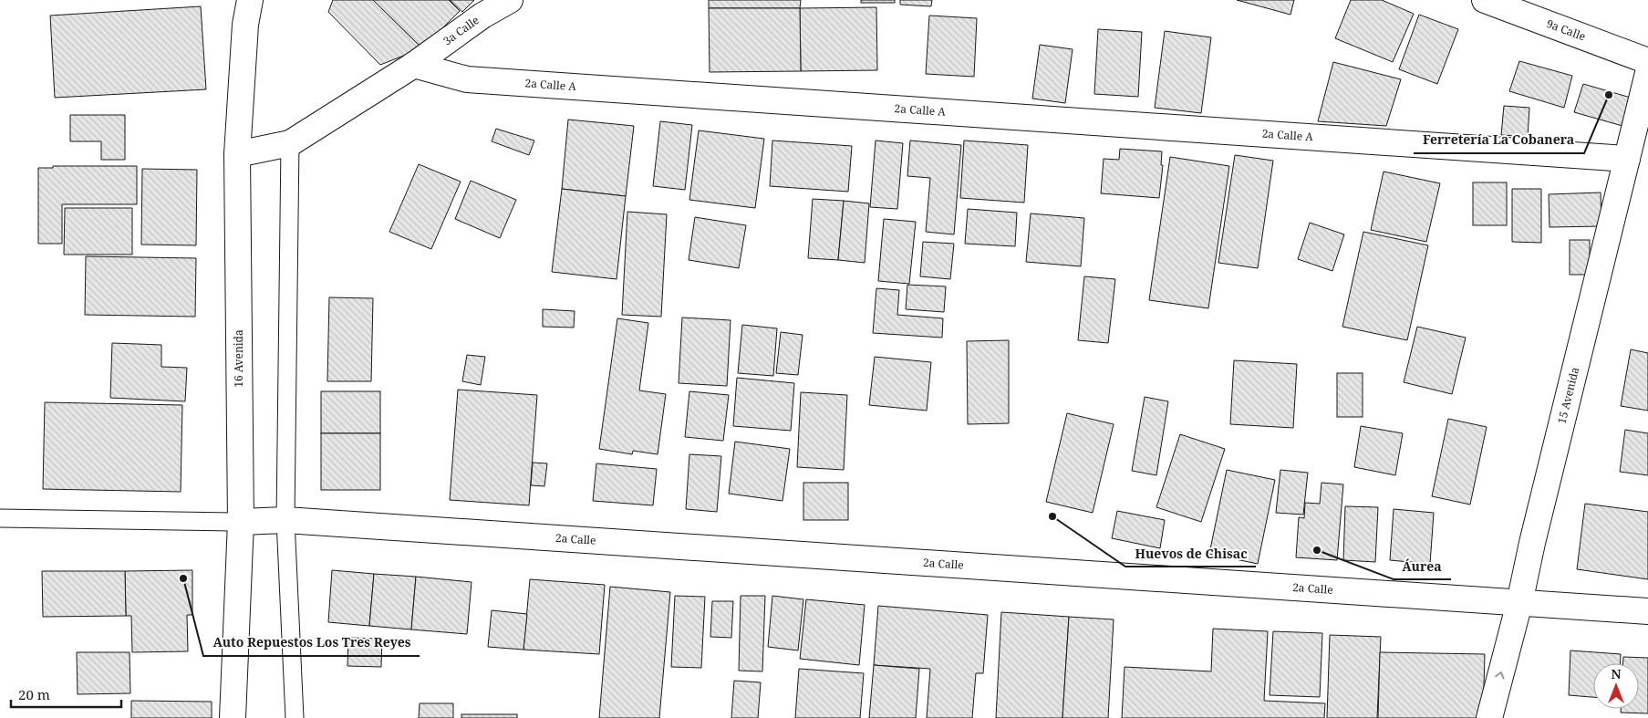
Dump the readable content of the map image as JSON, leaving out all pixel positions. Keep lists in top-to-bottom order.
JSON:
{
  "streets": {
    "street": [
      "9a Calle",
      "3a Calle",
      "2a Calle A",
      "16 Avenida",
      "15 Avenida",
      "2a Calle"
    ]
  },
  "crossings": [
    ["3a Calle", "2a Calle A"],
    ["2a Calle A", "15 Avenida"],
    ["16 Avenida", "2a Calle"],
    ["15 Avenida", "2a Calle"]
  ],
  "places": [
    "Ferretería La Cobanera",
    "Huevos de Chisac",
    "Áurea",
    "Auto Repuestos Los Tres Reyes"
  ],
  "scale_bar": "20 m",
  "north": "top"
}
